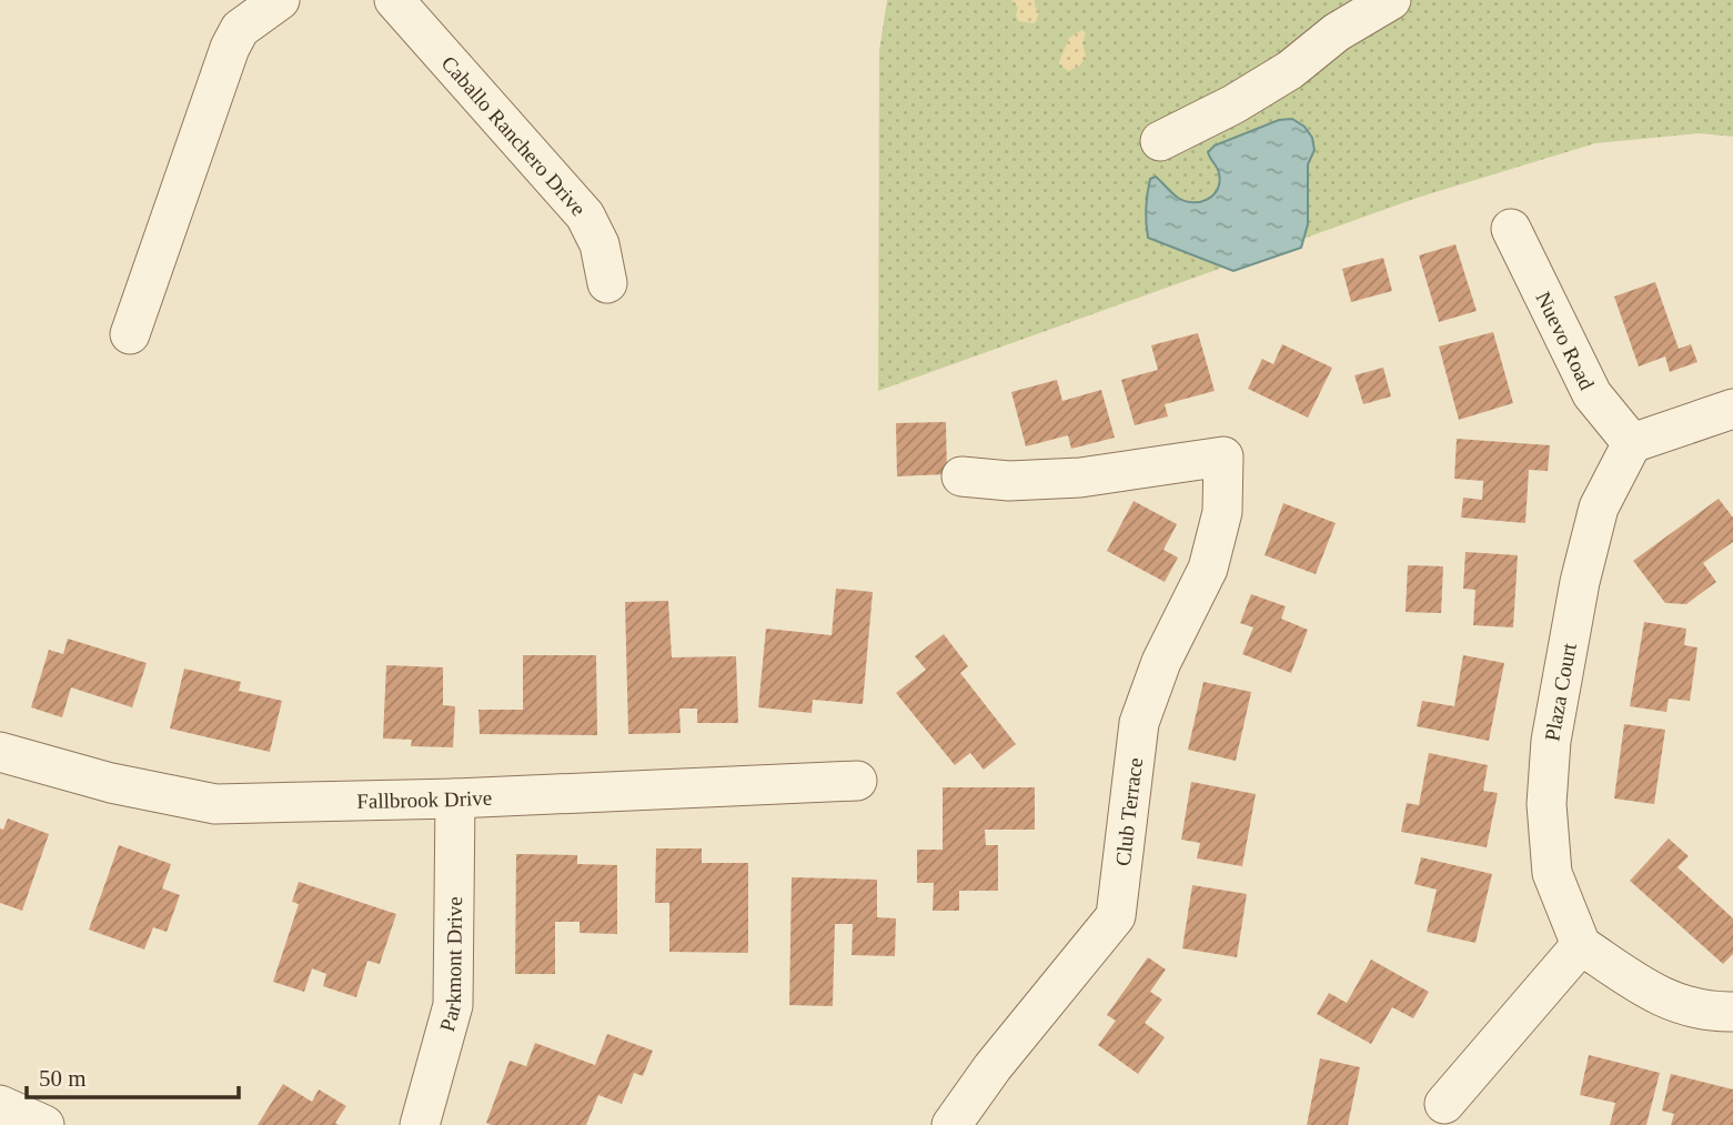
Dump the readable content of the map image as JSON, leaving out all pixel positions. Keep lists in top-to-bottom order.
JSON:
{
  "streets": {
    "street": [
      "Caballo Ranchero Drive",
      "Nuevo Road",
      "Plaza Court",
      "Fallbrook Drive",
      "Club Terrace",
      "Parkmont Drive"
    ]
  },
  "crossings": [
    ["Nuevo Road", "Plaza Court"],
    ["Fallbrook Drive", "Parkmont Drive"]
  ],
  "scale_bar": "50 m"
}
